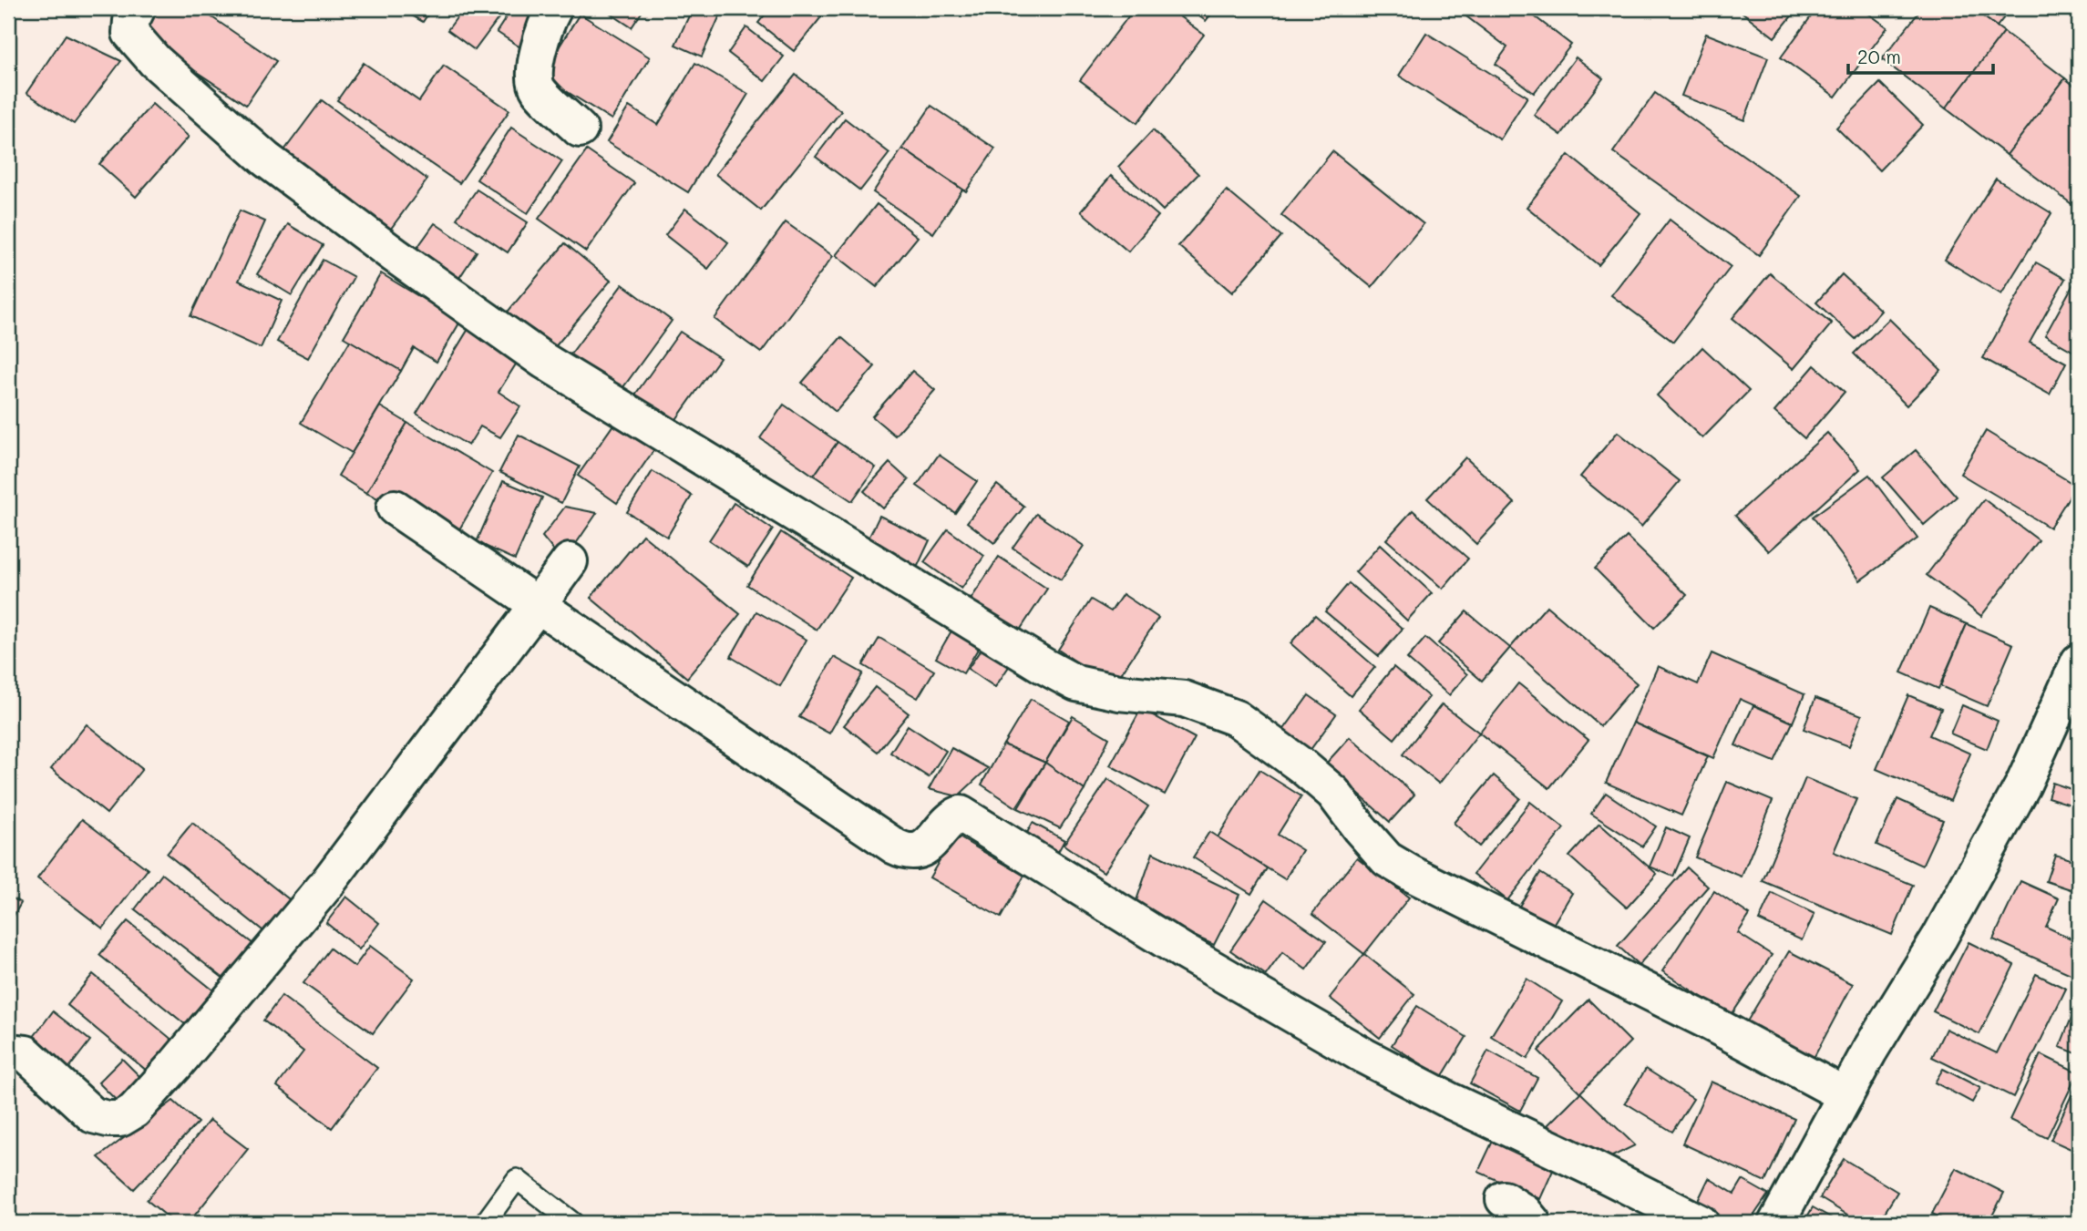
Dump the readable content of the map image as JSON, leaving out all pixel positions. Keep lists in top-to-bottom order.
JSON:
{
  "scale_bar": "20 m"
}
